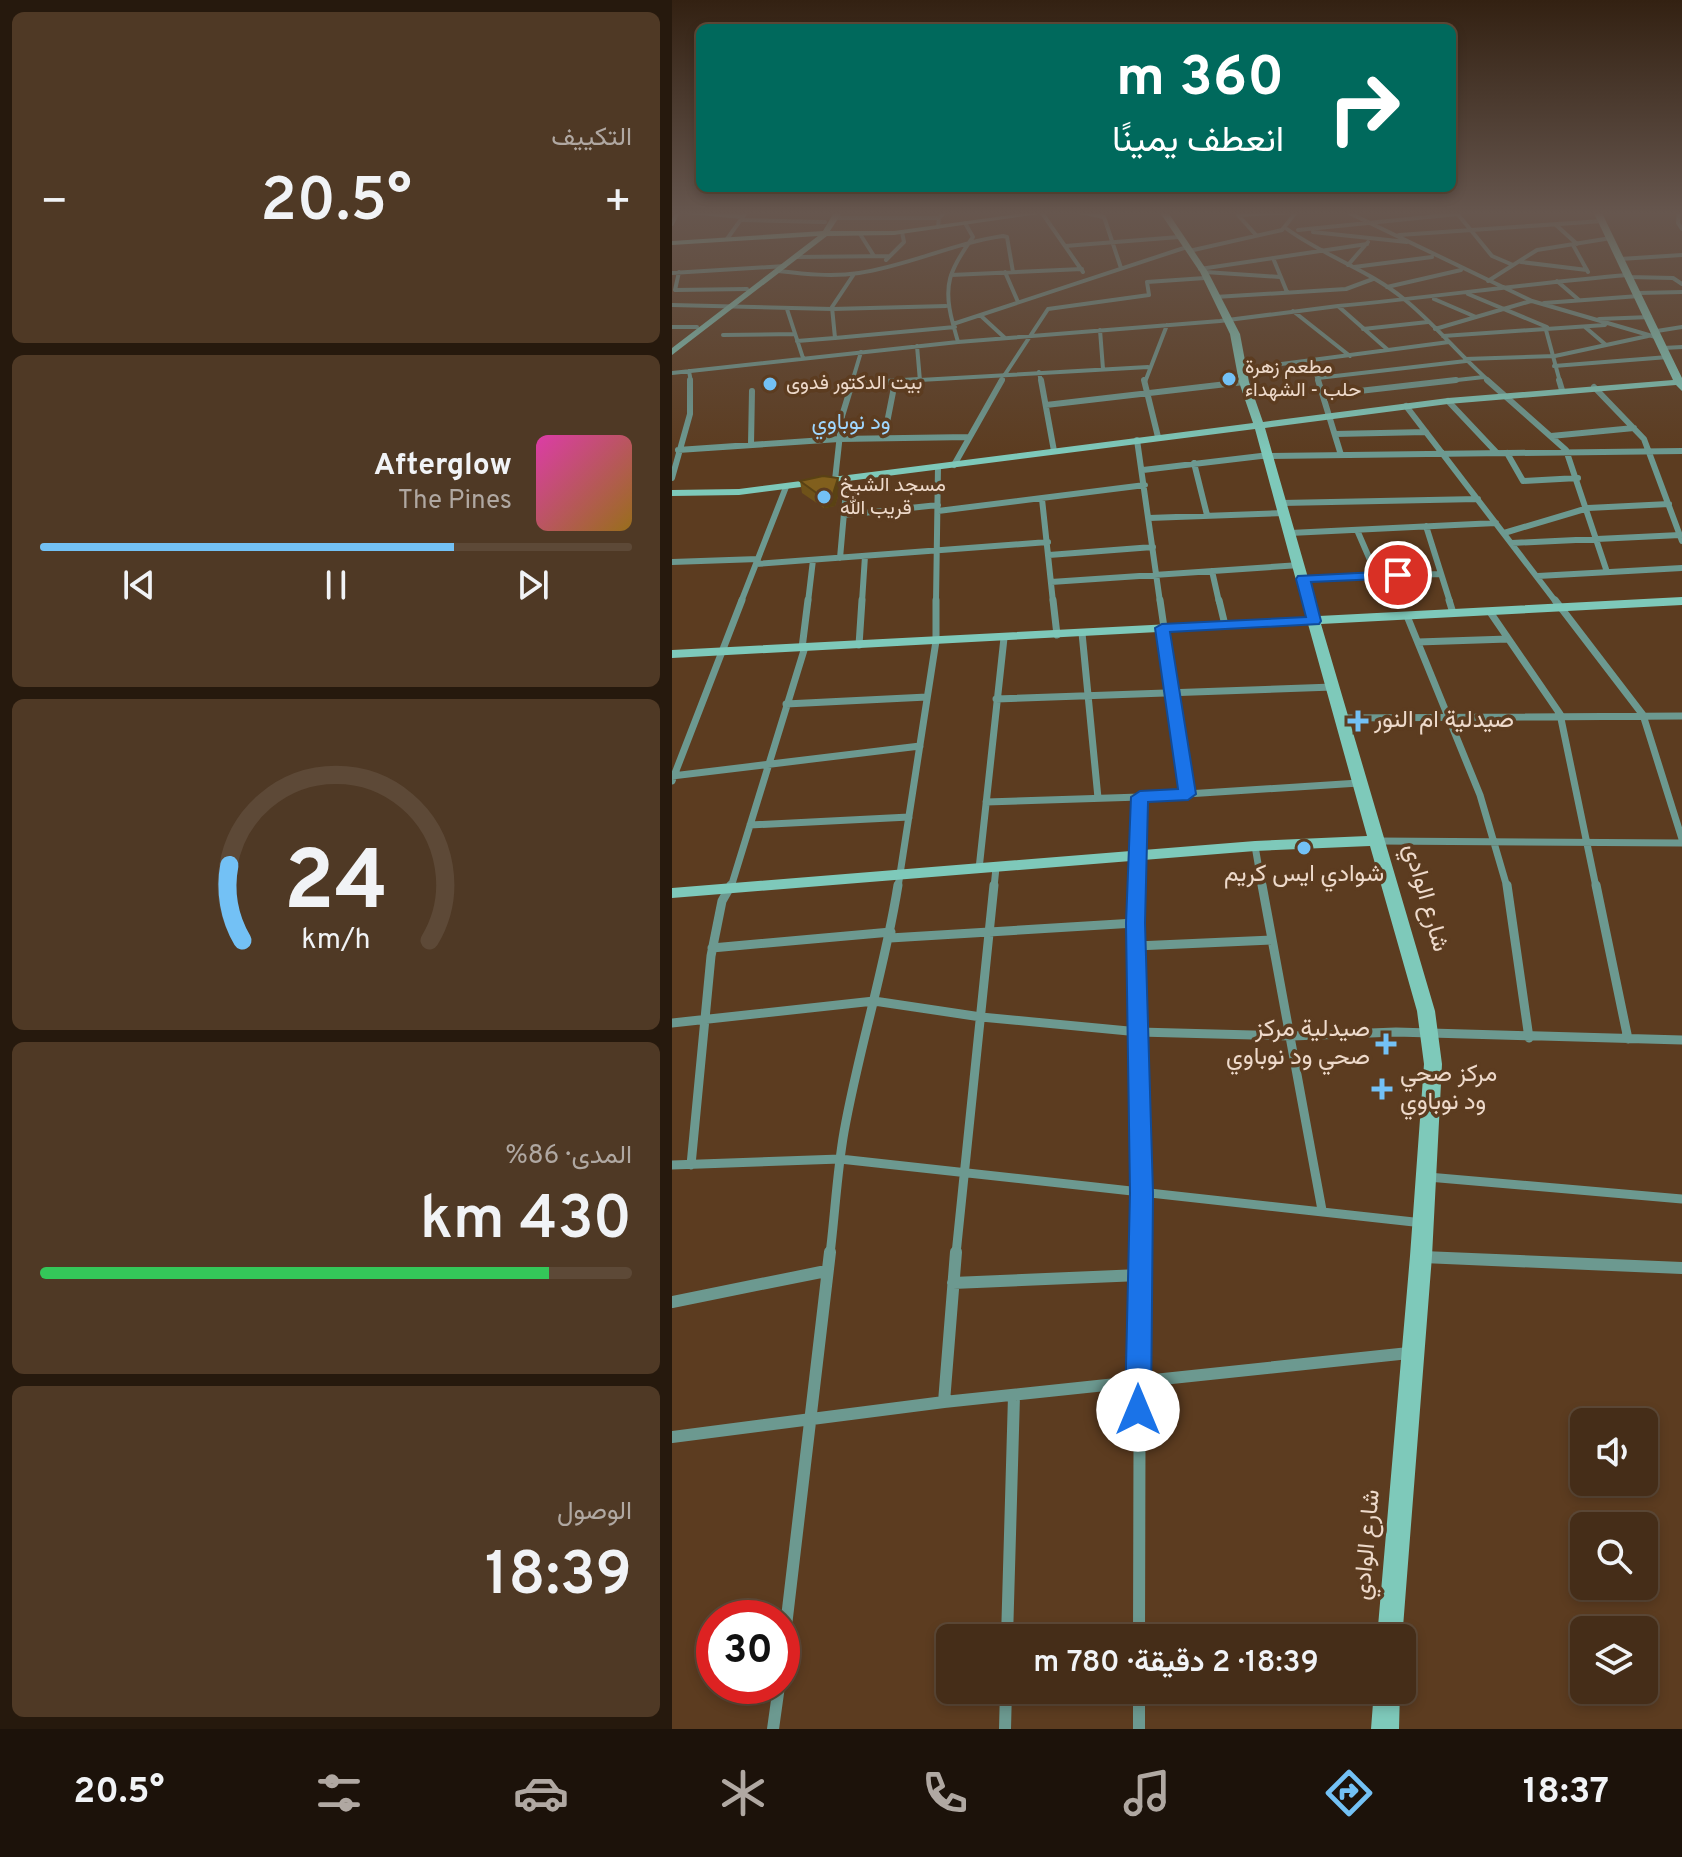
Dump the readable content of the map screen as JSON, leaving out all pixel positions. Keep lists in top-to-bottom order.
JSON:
{
  "streets": {
    "main road": ["شارع الوادي"]
  },
  "districts": ["ود نوباوي"],
  "places": {
    "other": [
      "مطعم زهرة حلب - الشهداء",
      "بيت الدكتور فدوى",
      "مسجد الشيخ قريب الله",
      "شوادي ايس كريم"
    ],
    "health": ["صيدلية ام النور", "صيدلية مركز صحي ود نوباوي", "مركز صحي ود نوباوي"]
  },
  "page": {
    "tile": [
      "التكييف",
      ["المدى · 86%", "430 km"],
      ["الوصول", "18:39"]
    ],
    "turn": ["360 m", "انعطف يمينًا"],
    "heat": ["−", "20.5°", "+"],
    "song": ["Afterglow", "The Pines"],
    "limit": "30",
    "trip": "18:39 · 2 دقيقة · 780 m",
    "tabs": ["18:37", "20.5°"],
    "gauge": ["24", "km/h"]
  }
}
